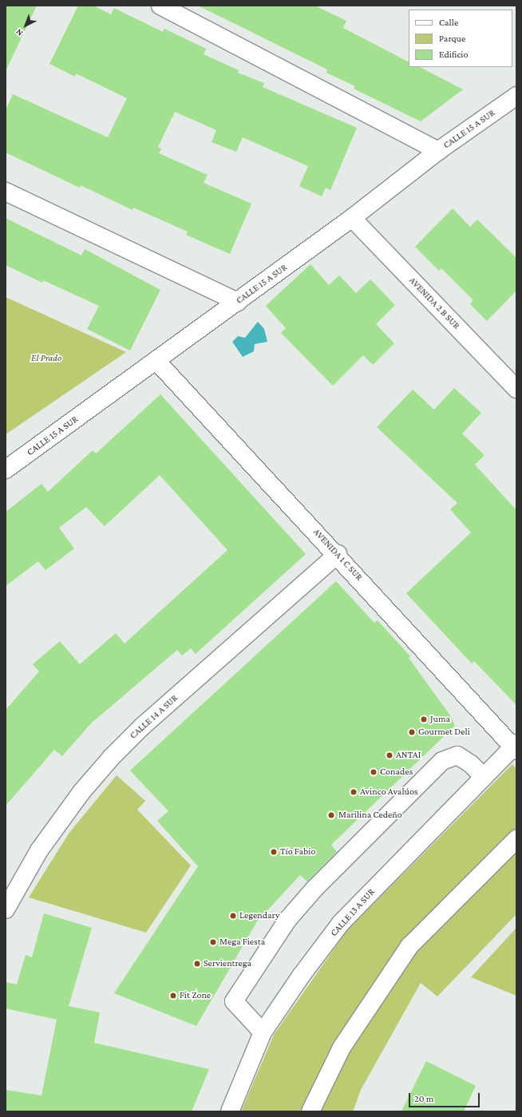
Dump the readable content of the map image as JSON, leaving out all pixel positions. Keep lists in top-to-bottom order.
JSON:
{
  "streets": {
    "street": [
      "CALLE 15 A SUR",
      "AVENIDA 2 B SUR",
      "AVENIDA 1 C SUR",
      "CALLE 14 A SUR",
      "CALLE 13 A SUR"
    ]
  },
  "crossings": [
    ["CALLE 15 A SUR", "AVENIDA 2 B SUR"],
    ["CALLE 15 A SUR", "AVENIDA 1 C SUR"],
    ["AVENIDA 1 C SUR", "CALLE 14 A SUR"],
    ["AVENIDA 1 C SUR", "CALLE 13 A SUR"]
  ],
  "parks": ["El Prado"],
  "places": [
    "Juma",
    "Gourmet Deli",
    "ANTAI",
    "Conades",
    "Avinco Avalúos",
    "Marilina Cedeño",
    "Tío Fabio",
    "Legendary",
    "Mega Fiesta",
    "Servientrega",
    "Fit Zone"
  ],
  "legend": ["Calle", "Parque", "Edificio"],
  "scale_bar": "20 m",
  "north": "bottom left"
}
